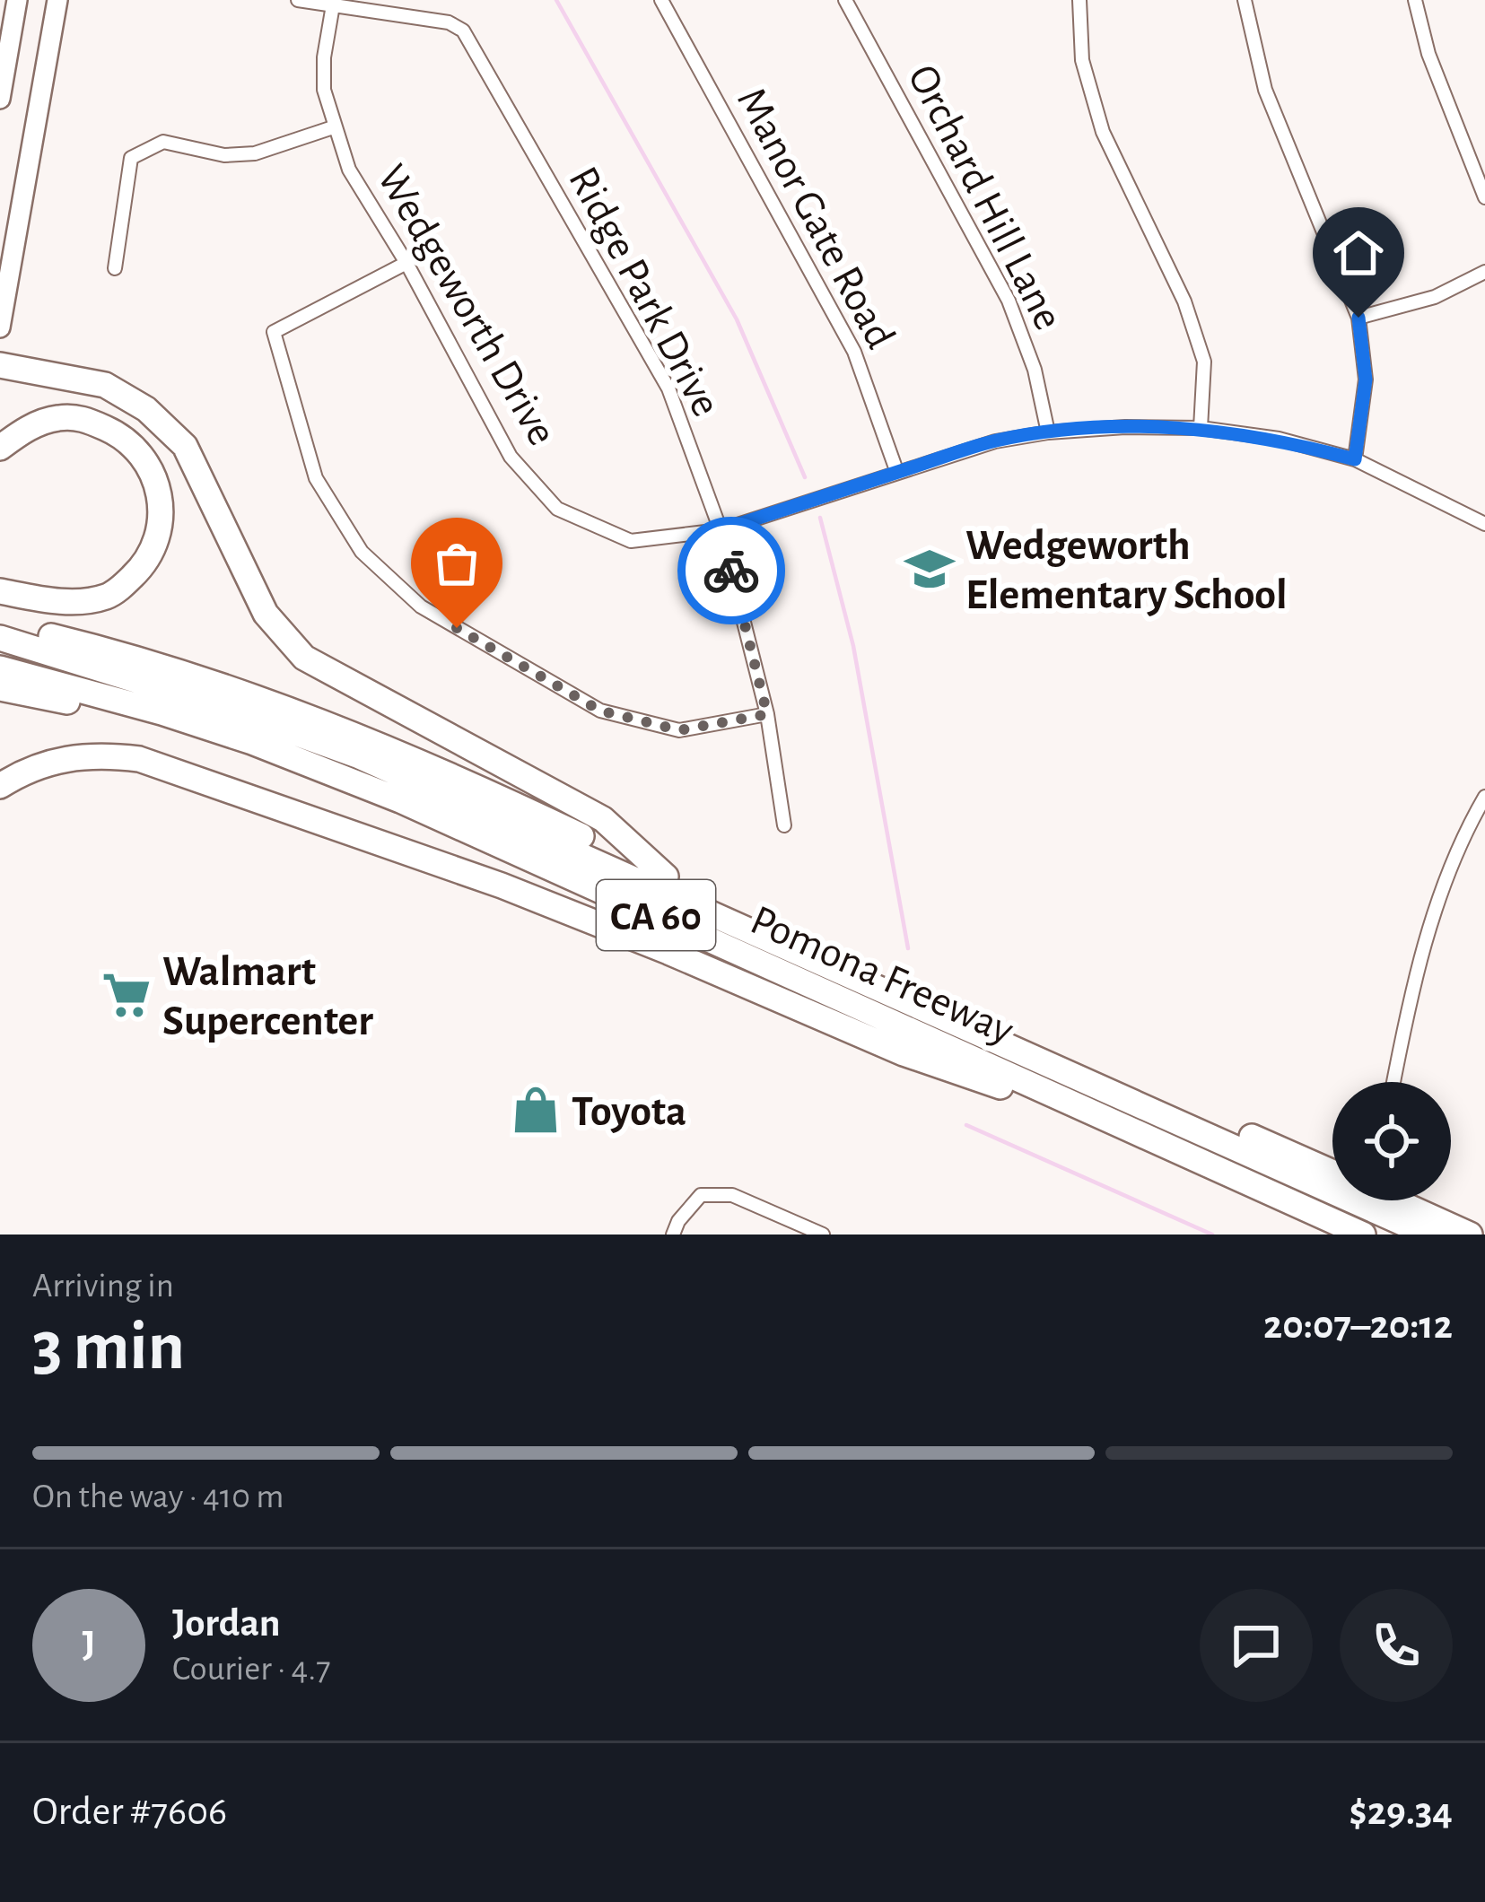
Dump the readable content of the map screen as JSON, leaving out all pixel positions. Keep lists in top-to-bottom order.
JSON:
{
  "streets": {
    "highway": ["CA 60", "Pomona Freeway"],
    "street": [
      "Orchard Hill Lane",
      "Manor Gate Road",
      "Ridge Park Drive",
      "Wedgeworth Drive"
    ]
  },
  "crossings": [
    ["Orchard Hill Lane", "Wedgeworth Drive"],
    ["Manor Gate Road", "Wedgeworth Drive"],
    ["Ridge Park Drive", "Wedgeworth Drive"]
  ],
  "places": {
    "school or university": ["Wedgeworth Elementary School"],
    "supermarket": ["Walmart Supercenter"],
    "shop": ["Toyota"]
  },
  "page": {
    "heading": ["3 min", "Arriving in", "20:07–20:12"],
    "panel": [
      "Jordan",
      "Courier · 4.7",
      "Order #7606",
      "$29.34"
    ],
    "bar": "On the way · 410 m",
    "round": "J"
  }
}
